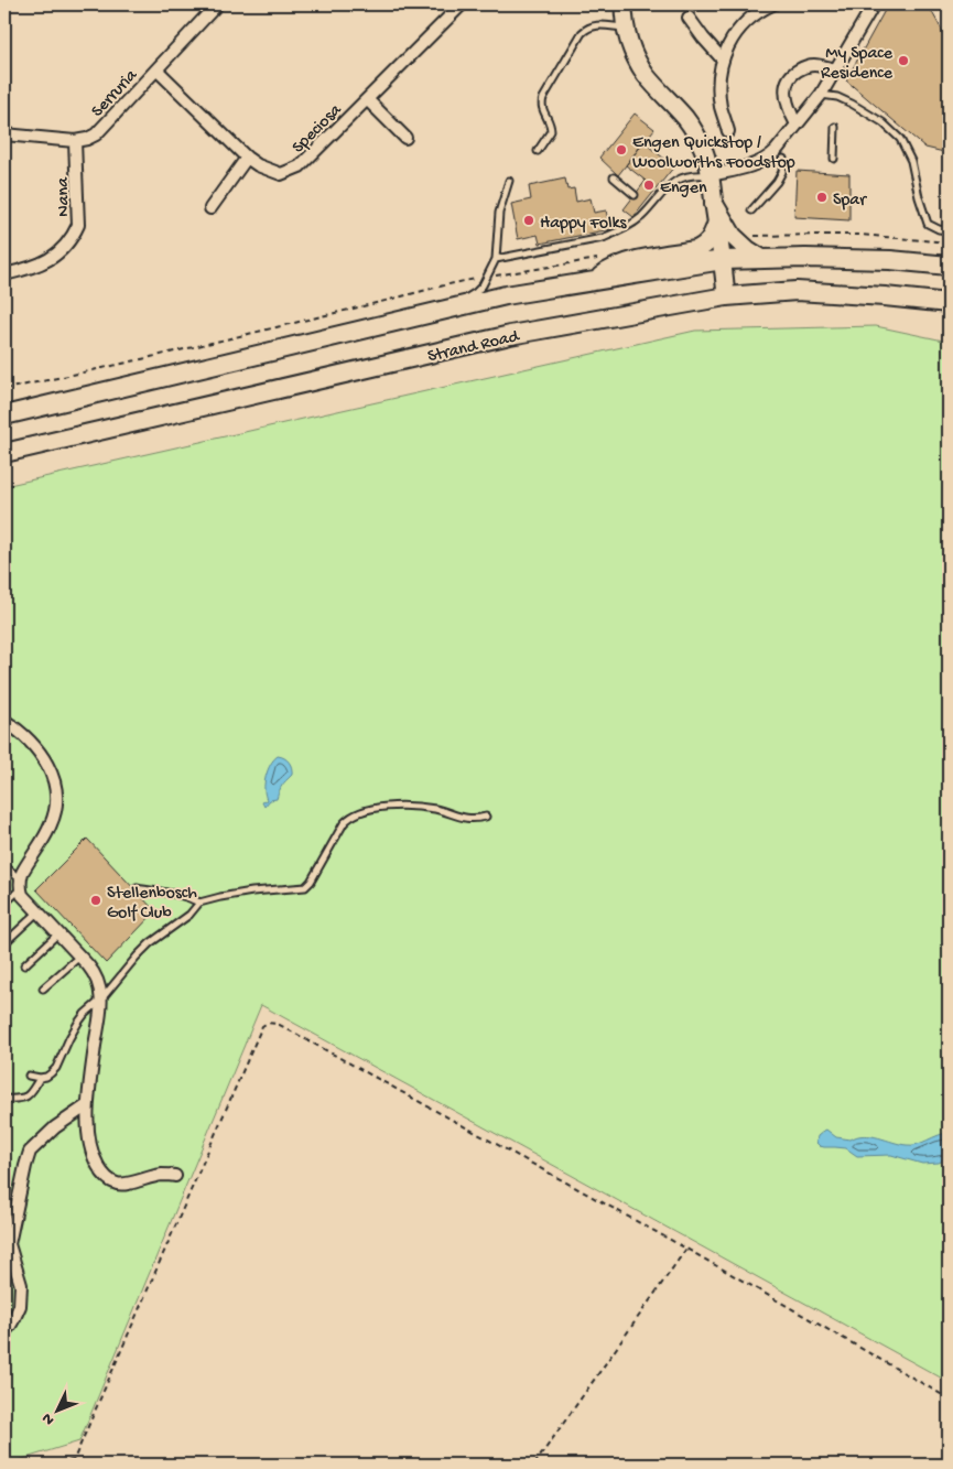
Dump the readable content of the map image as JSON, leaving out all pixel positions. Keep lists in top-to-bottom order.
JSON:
{
  "streets": {
    "main road": ["Strand Road"],
    "street": ["Serruria", "Speciosa", "Nana"]
  },
  "crossings": [
    ["Serruria", "Speciosa"],
    ["Serruria", "Nana"]
  ],
  "places": [
    "My Space Residence",
    "Engen Quickstop / Woolworths Foodstop",
    "Engen",
    "Spar",
    "Happy Folks",
    "Stellenbosch Golf Club"
  ],
  "north": "bottom left"
}
